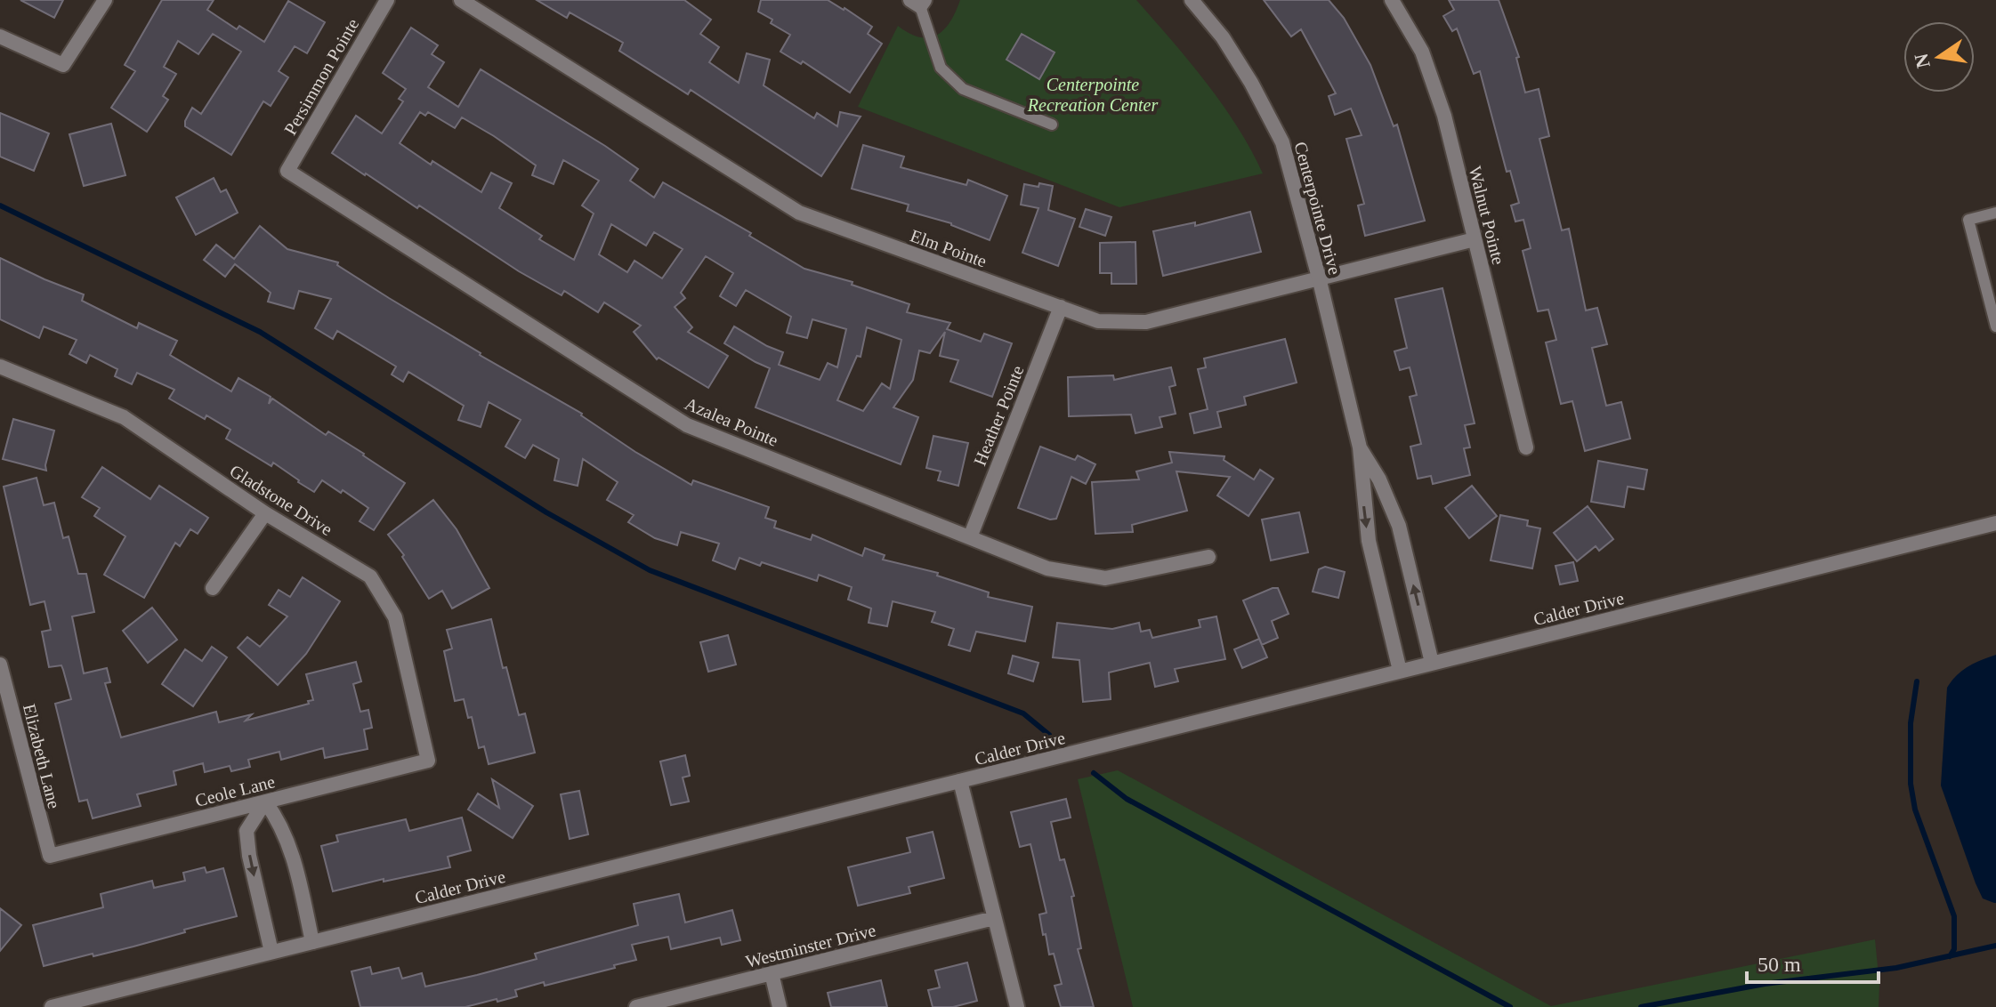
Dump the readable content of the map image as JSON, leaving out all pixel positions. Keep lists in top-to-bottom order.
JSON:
{
  "streets": {
    "street": [
      "Persimmon Pointe",
      "Centerpointe Drive",
      "Walnut Pointe",
      "Elm Pointe",
      "Heather Pointe",
      "Azalea Pointe",
      "Gladstone Drive",
      "Calder Drive",
      "Elizabeth Lane",
      "Ceole Lane",
      "Westminster Drive"
    ]
  },
  "crossings": [
    ["Persimmon Pointe", "Azalea Pointe"],
    ["Centerpointe Drive", "Elm Pointe"],
    ["Centerpointe Drive", "Calder Drive"],
    ["Walnut Pointe", "Elm Pointe"],
    ["Elm Pointe", "Heather Pointe"],
    ["Heather Pointe", "Azalea Pointe"],
    ["Gladstone Drive", "Ceole Lane"],
    ["Elizabeth Lane", "Ceole Lane"]
  ],
  "parks": ["Centerpointe Recreation Center"],
  "scale_bar": "50 m",
  "north": "left"
}
